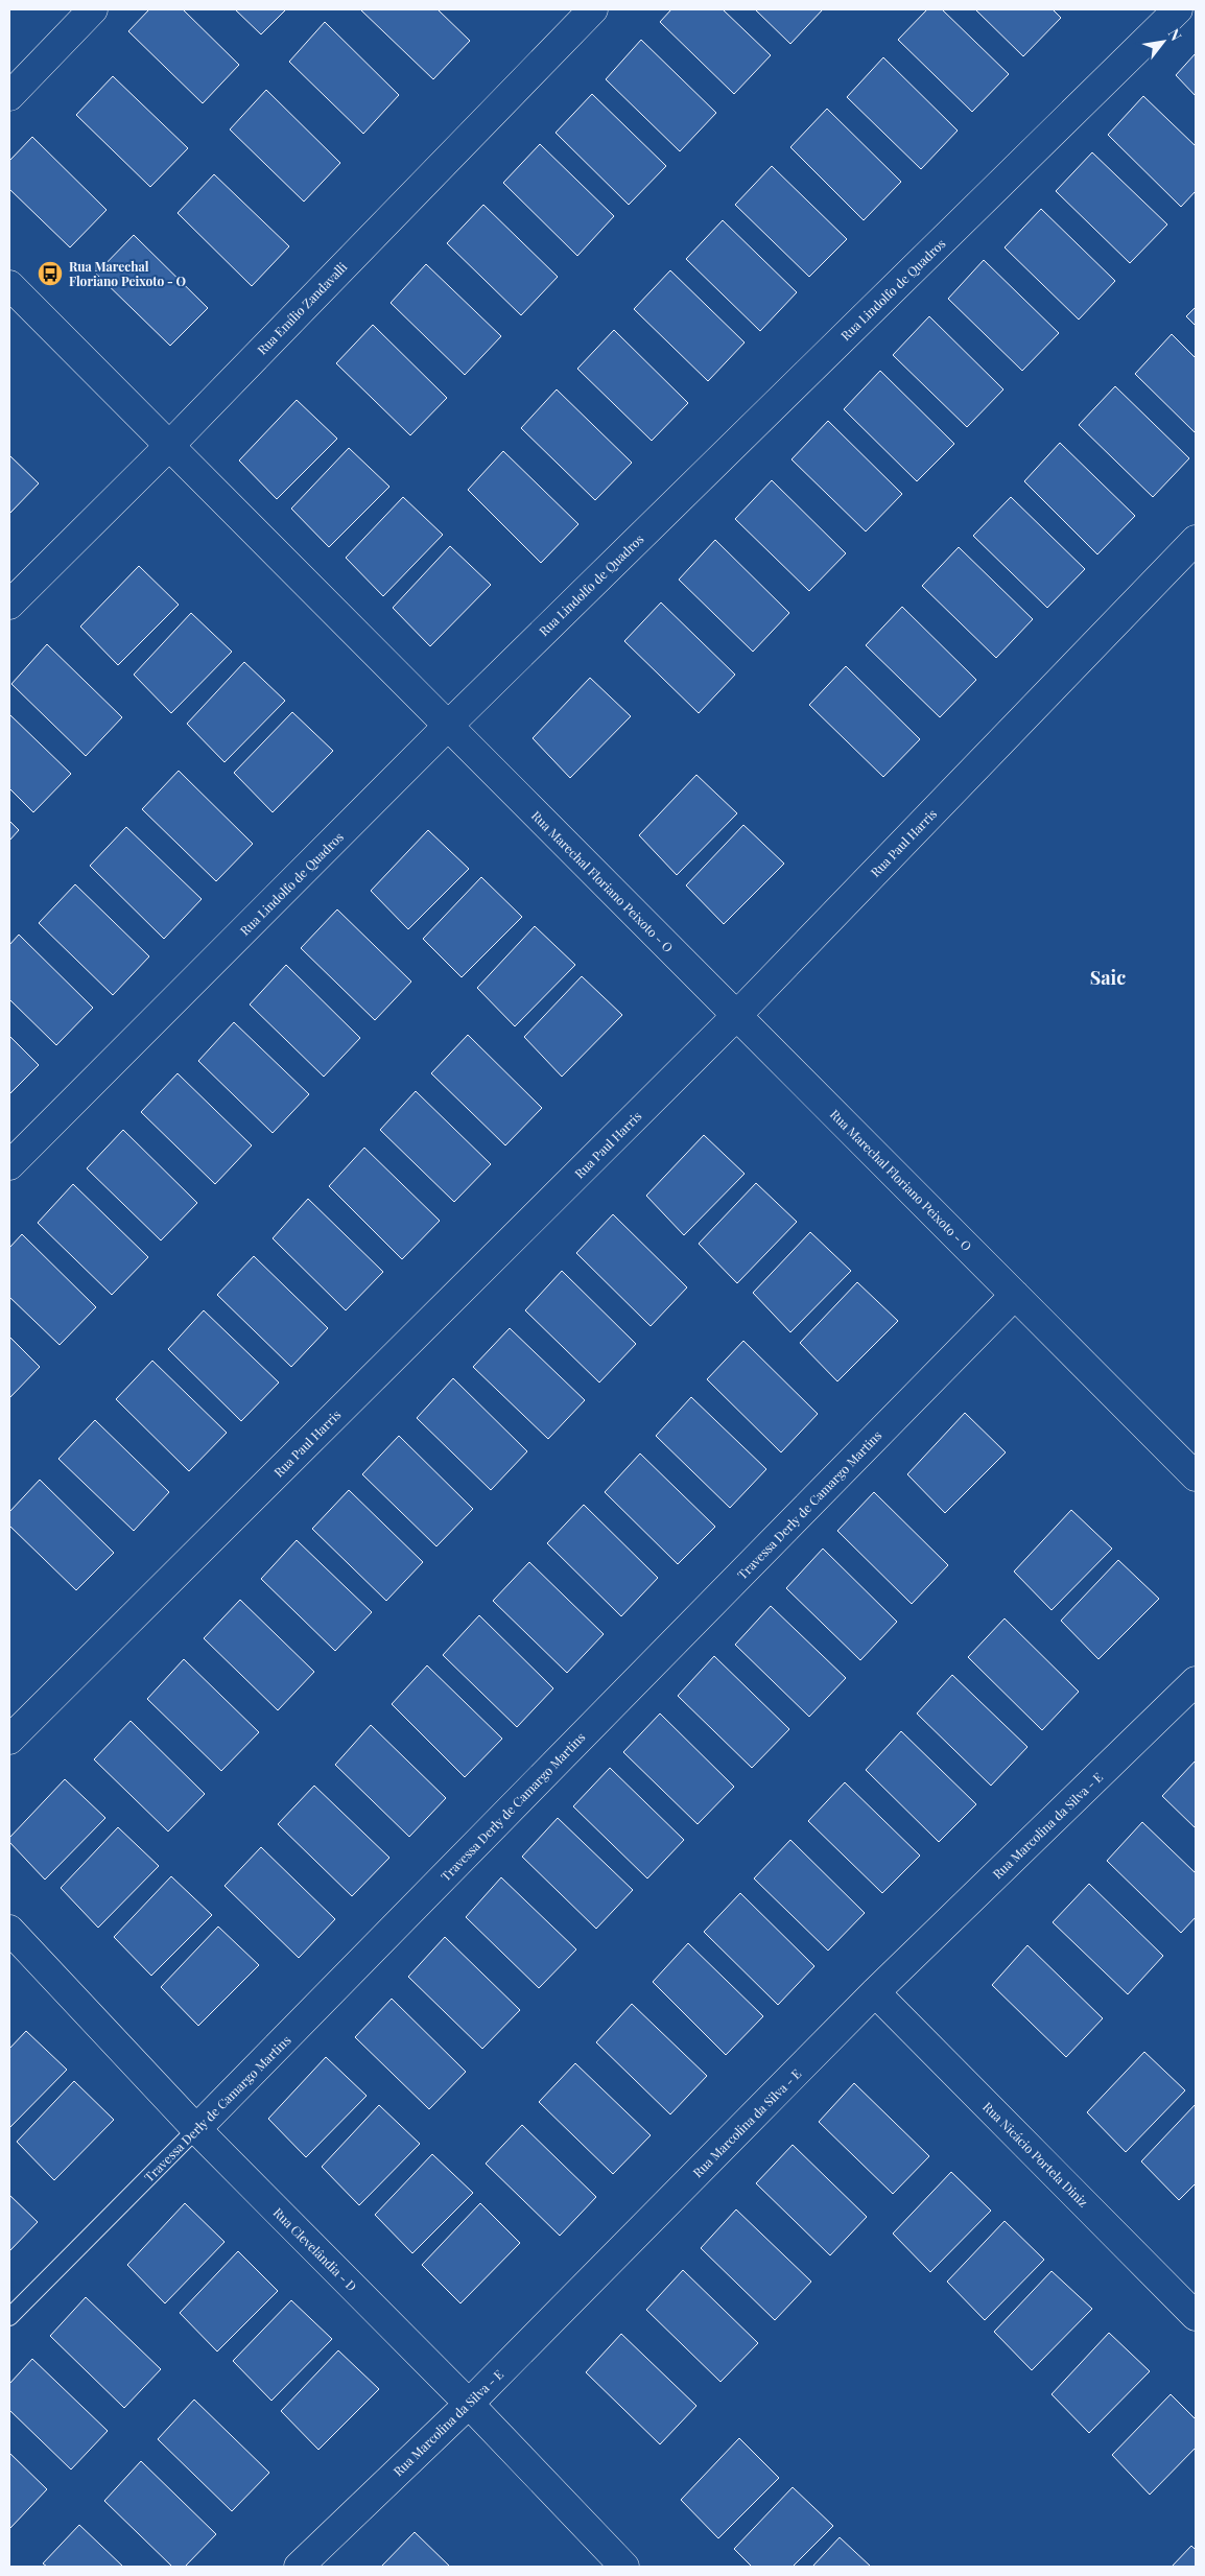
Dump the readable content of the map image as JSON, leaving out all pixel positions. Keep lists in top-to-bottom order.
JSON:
{
  "streets": {
    "street": [
      "Rua Lindolfo de Quadros",
      "Rua Emílio Zandavalli",
      "Rua Paul Harris",
      "Rua Marechal Floriano Peixoto - O",
      "Travessa Derly de Camargo Martins",
      "Rua Marcolina da Silva - E",
      "Rua Nicácio Portela Diniz",
      "Rua Clevelândia - D"
    ]
  },
  "crossings": [
    ["Rua Lindolfo de Quadros", "Rua Marechal Floriano Peixoto - O"],
    ["Rua Emílio Zandavalli", "Rua Marechal Floriano Peixoto - O"],
    ["Rua Paul Harris", "Rua Marechal Floriano Peixoto - O"],
    ["Rua Marechal Floriano Peixoto - O", "Travessa Derly de Camargo Martins"],
    ["Travessa Derly de Camargo Martins", "Rua Clevelândia - D"],
    ["Rua Marcolina da Silva - E", "Rua Nicácio Portela Diniz"],
    ["Rua Marcolina da Silva - E", "Rua Clevelândia - D"]
  ],
  "districts": ["Saic"],
  "places": {
    "bus stop": ["Rua Marechal Floriano Peixoto - O"]
  },
  "north": "top right"
}
